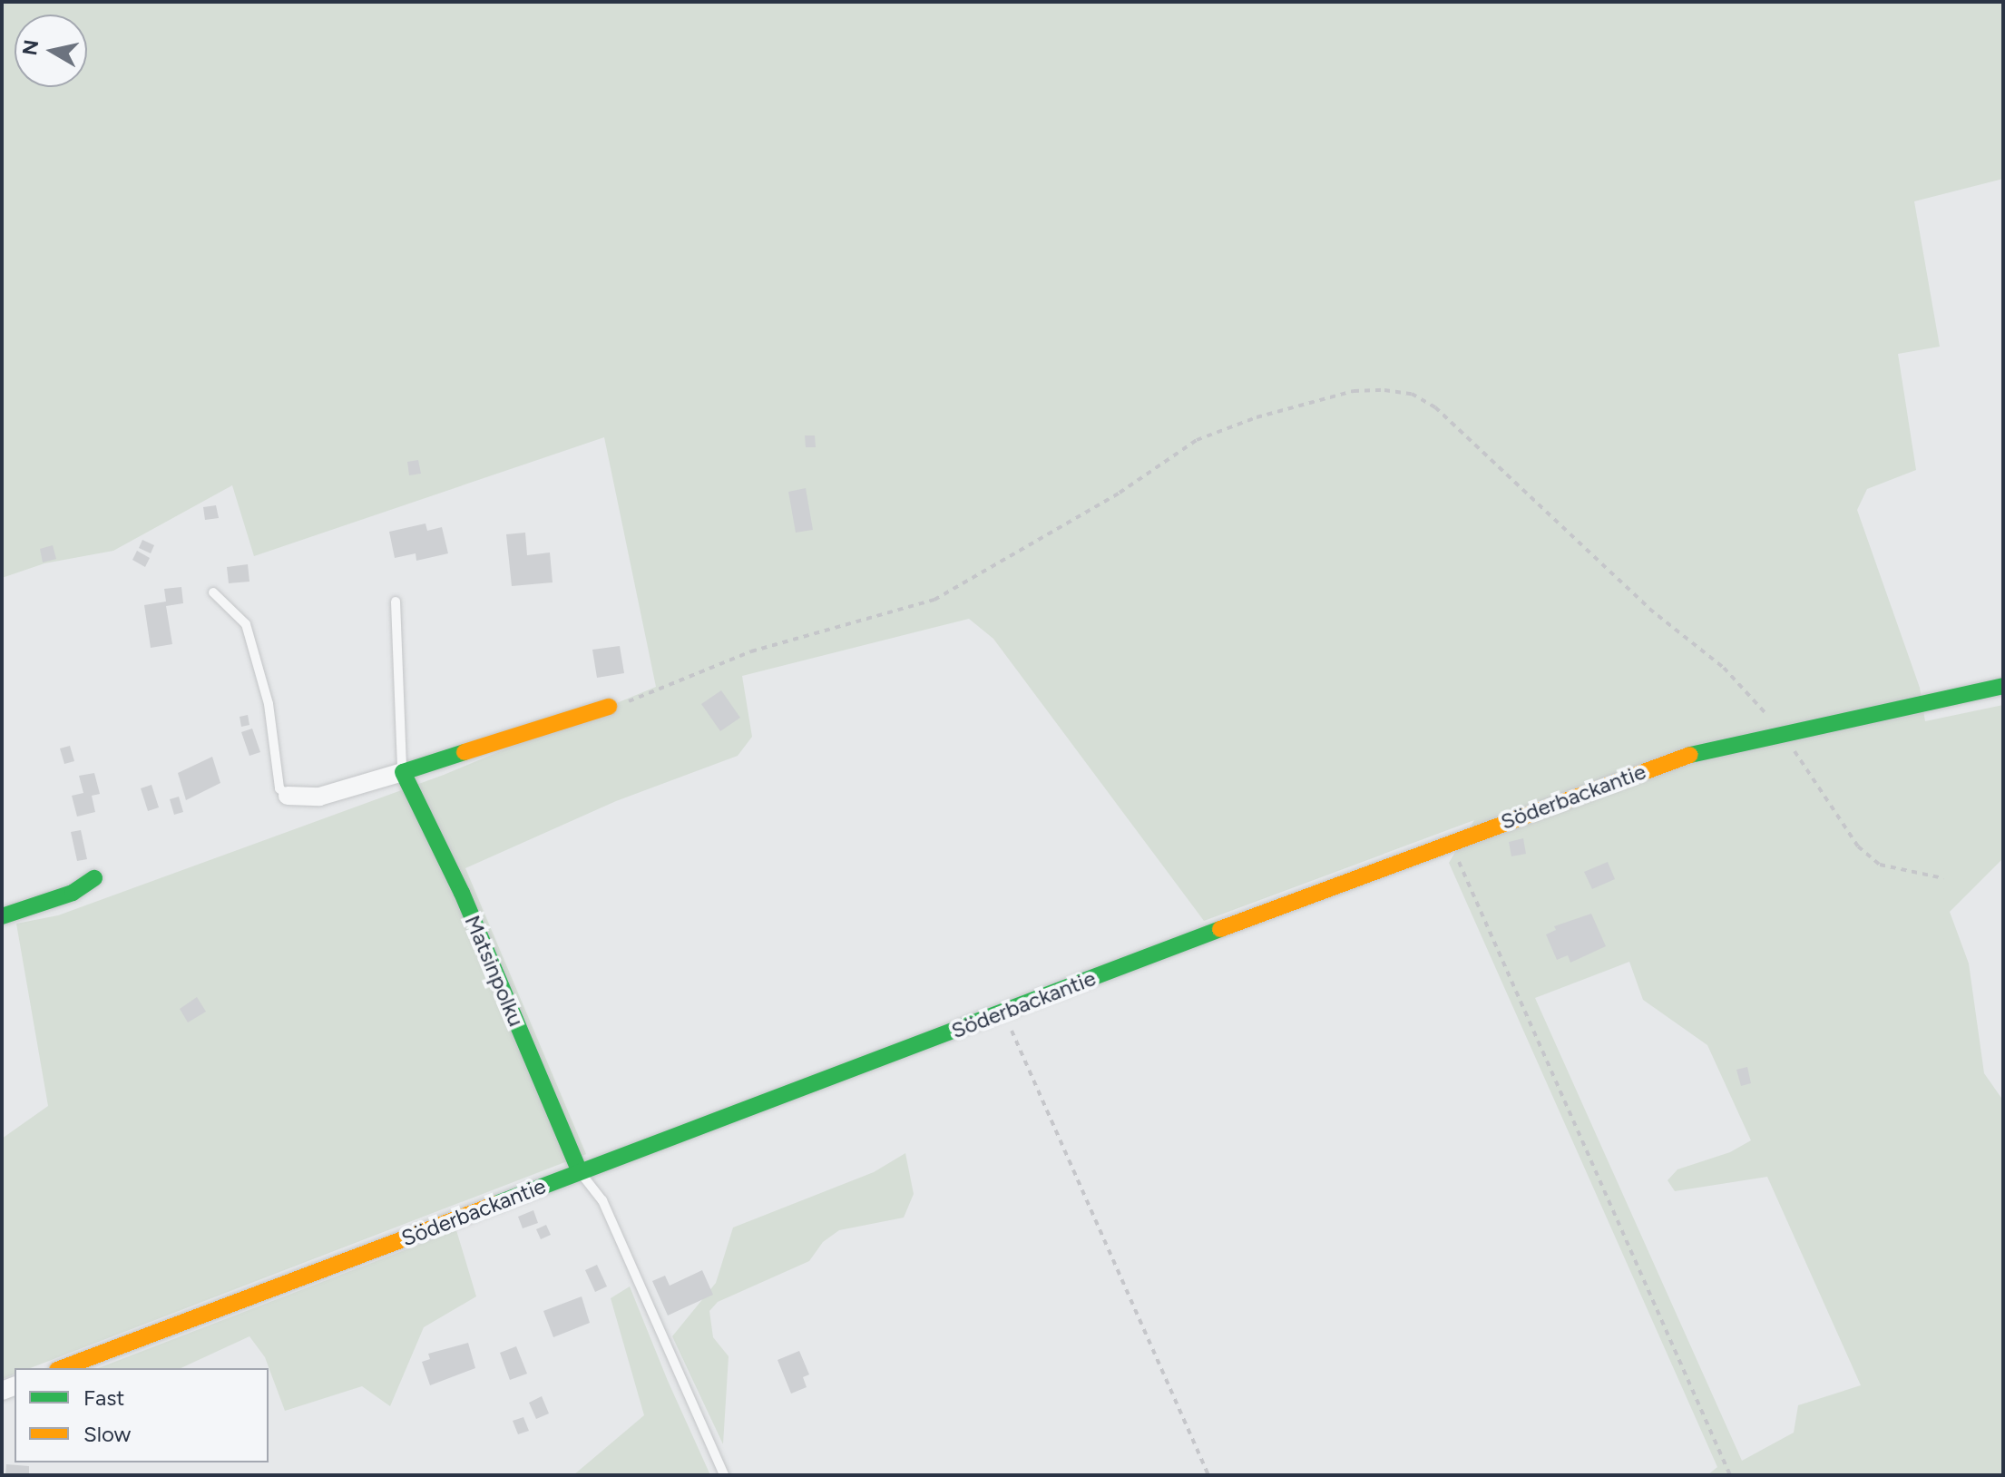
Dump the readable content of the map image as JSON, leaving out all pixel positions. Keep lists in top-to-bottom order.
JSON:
{
  "streets": {
    "street": ["Söderbackantie", "Matsinpolku"]
  },
  "crossings": [
    ["Söderbackantie", "Matsinpolku"]
  ],
  "legend": ["Fast", "Slow"],
  "north": "left"
}
